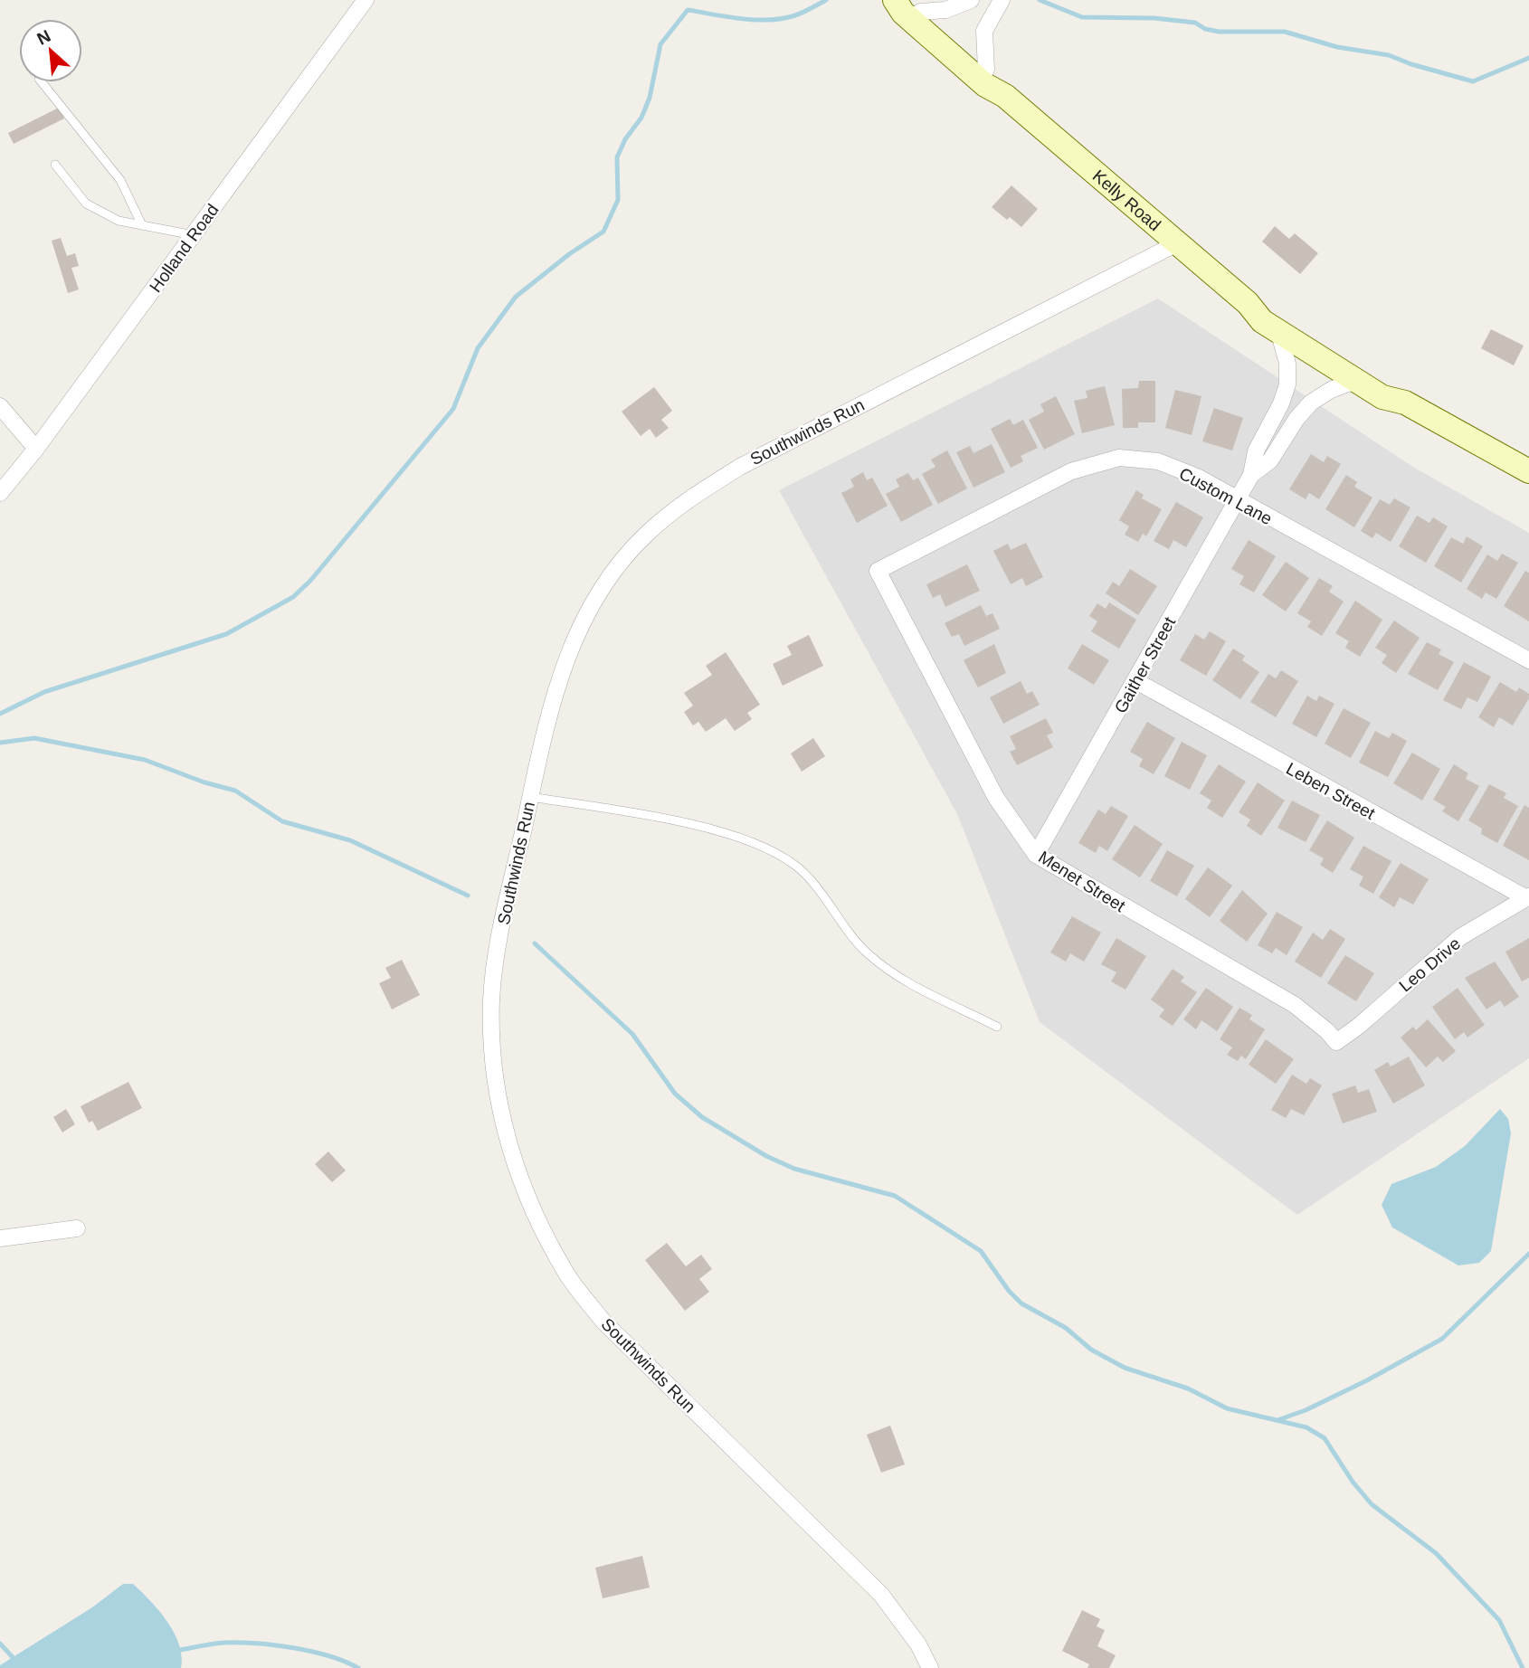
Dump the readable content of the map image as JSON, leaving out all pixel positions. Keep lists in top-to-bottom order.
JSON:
{
  "streets": {
    "street": [
      "Kelly Road",
      "Holland Road",
      "Southwinds Run",
      "Custom Lane",
      "Gaither Street",
      "Leben Street",
      "Menet Street",
      "Leo Drive"
    ]
  },
  "crossings": [
    ["Kelly Road", "Southwinds Run"],
    ["Kelly Road", "Gaither Street"],
    ["Custom Lane", "Gaither Street"],
    ["Custom Lane", "Menet Street"],
    ["Gaither Street", "Leben Street"],
    ["Gaither Street", "Menet Street"],
    ["Leben Street", "Leo Drive"],
    ["Menet Street", "Leo Drive"]
  ],
  "north": "top left"
}
